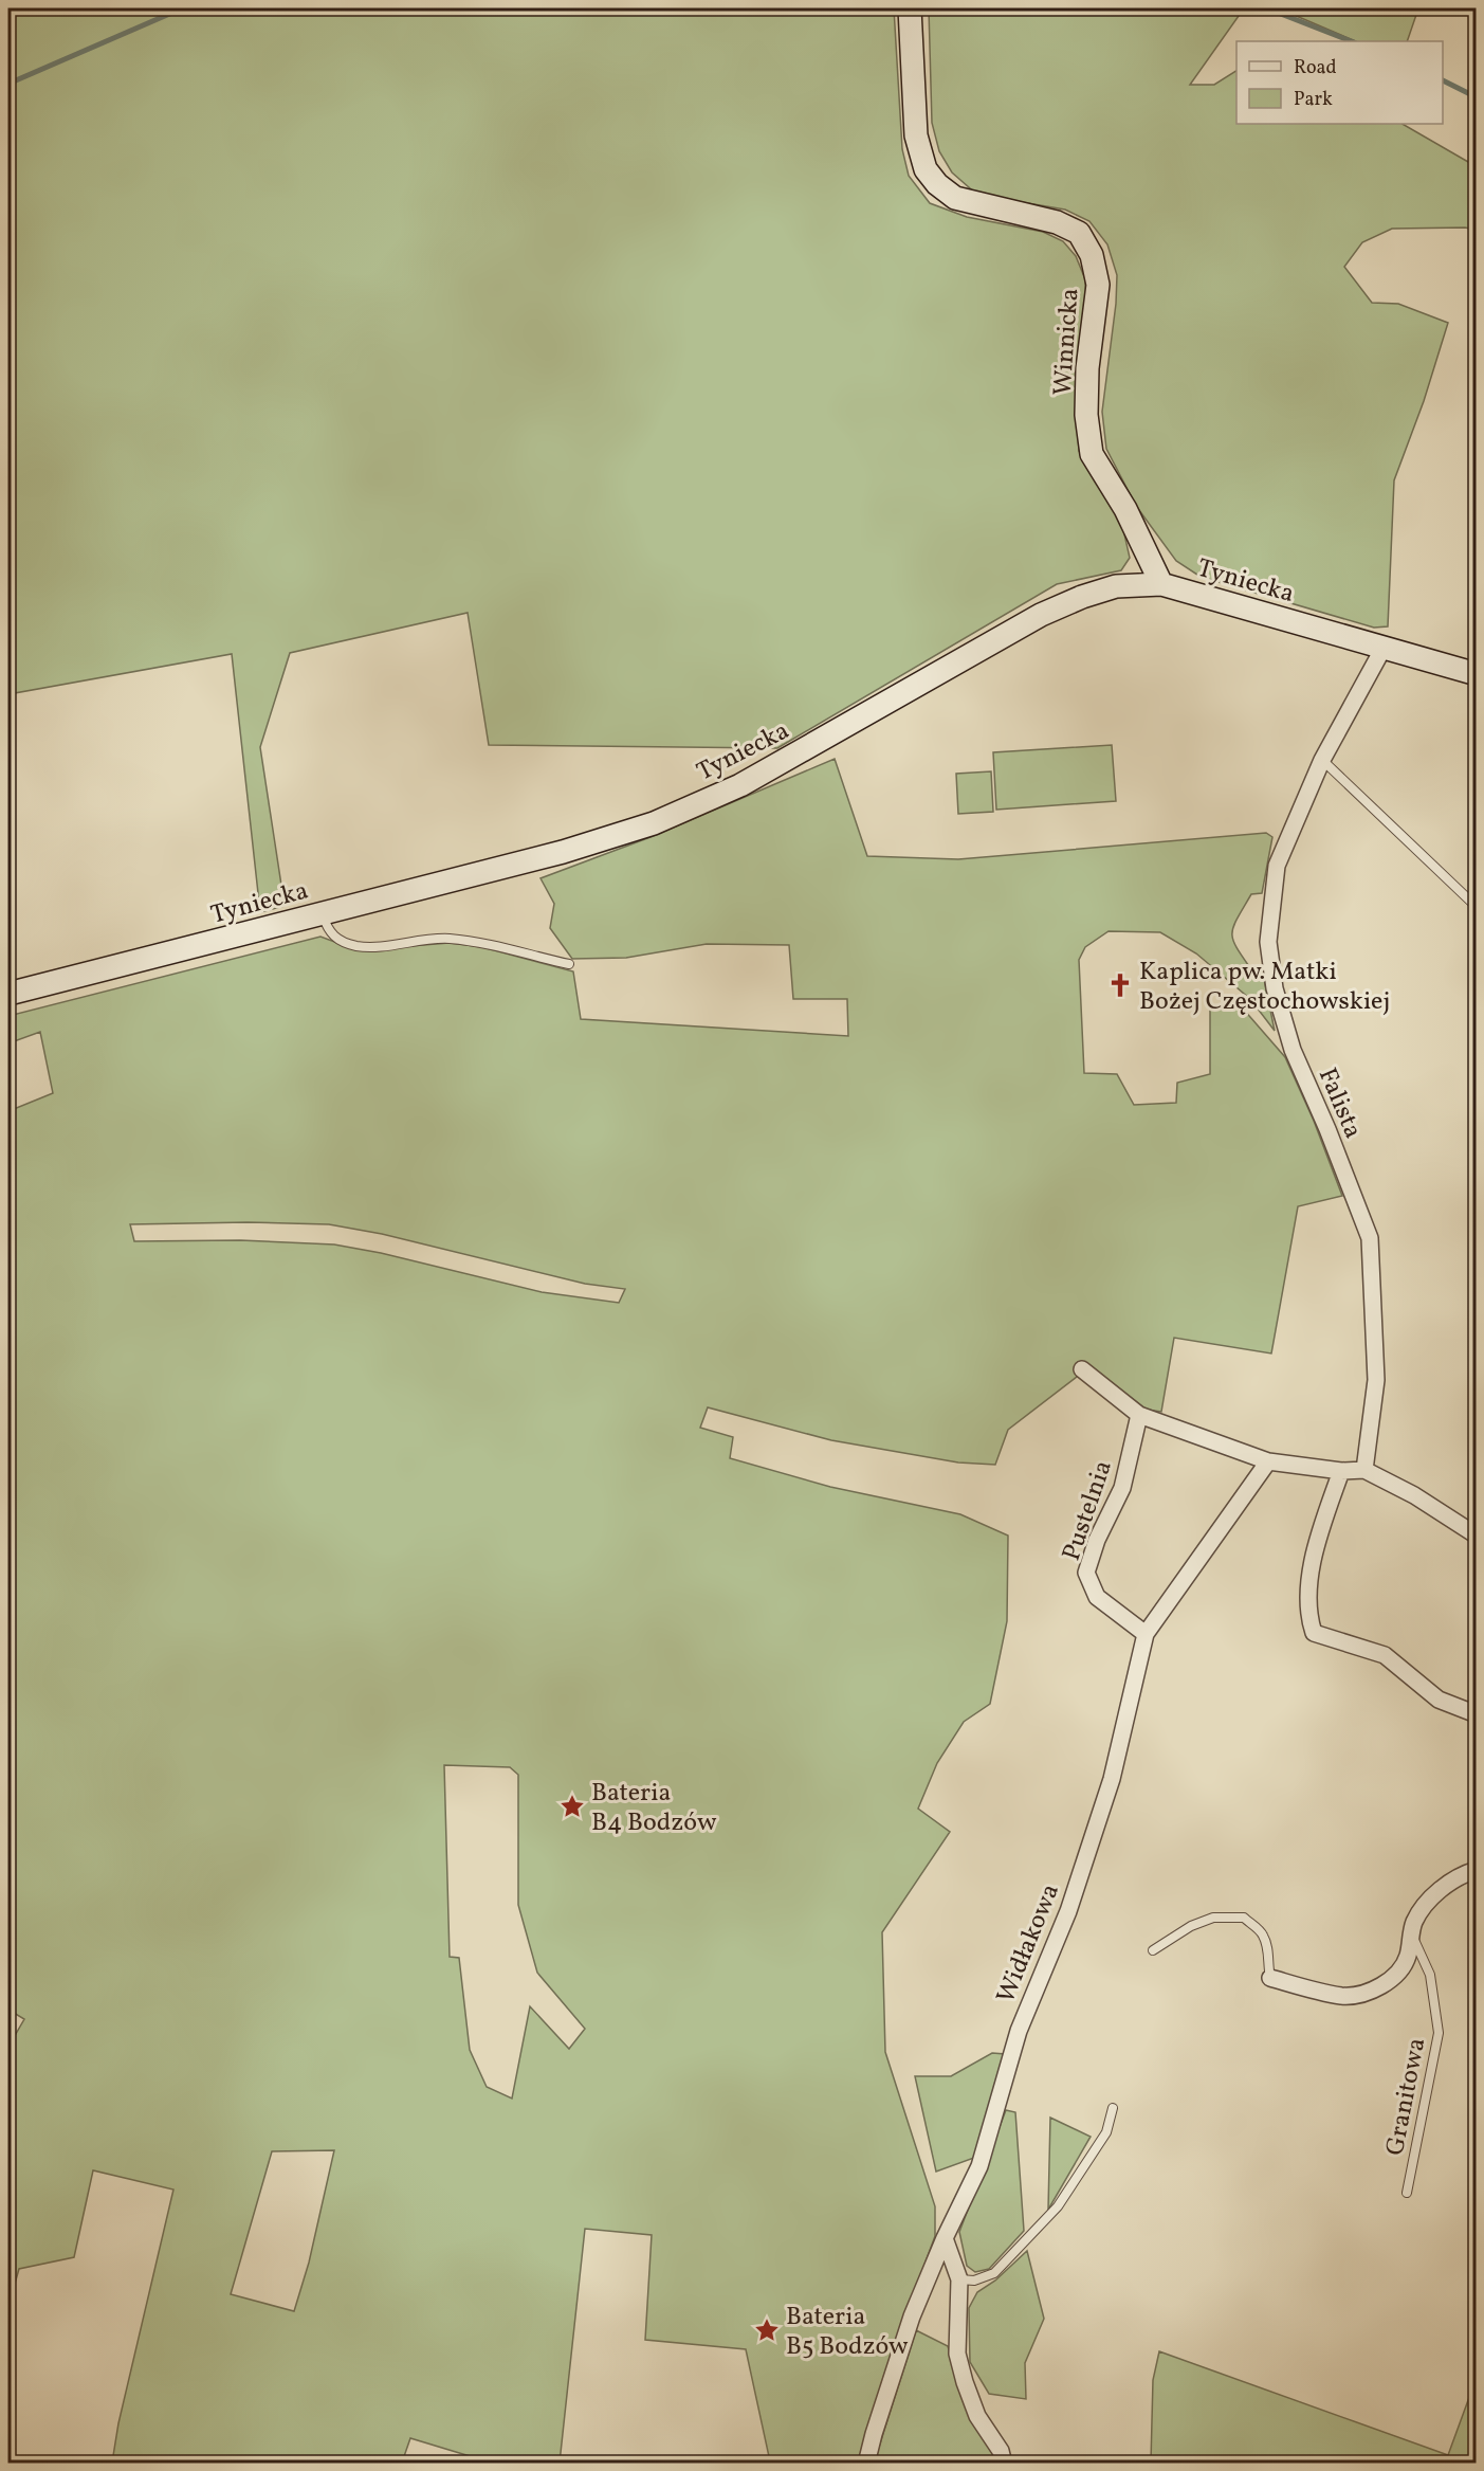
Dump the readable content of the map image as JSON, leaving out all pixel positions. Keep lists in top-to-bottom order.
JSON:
{
  "streets": {
    "street": [
      "Winnicka",
      "Tyniecka",
      "Falista",
      "Pustelnia",
      "Widłakowa"
    ],
    "lane": ["Granitowa"]
  },
  "crossings": [
    ["Winnicka", "Tyniecka"],
    ["Tyniecka", "Falista"],
    ["Pustelnia", "Widłakowa"]
  ],
  "places": {
    "church": ["Kaplica pw. Matki Bożej Częstochowskiej"],
    "place": ["Bateria B4 Bodzów", "Bateria B5 Bodzów"]
  },
  "legend": ["Road", "Park"]
}
